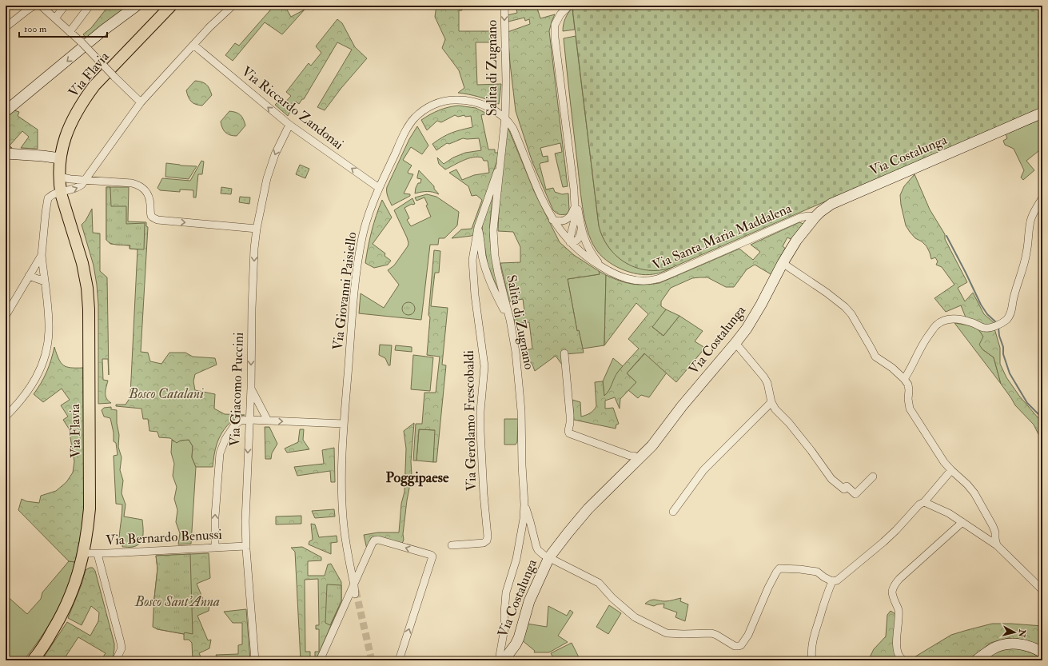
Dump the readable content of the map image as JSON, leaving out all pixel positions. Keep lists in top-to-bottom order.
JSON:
{
  "streets": {
    "main road": ["Via Flavia"],
    "street": [
      "Salita di Zugnano",
      "Via Riccardo Zandonai",
      "Via Costalunga",
      "Via Santa Maria Maddalena",
      "Via Giovanni Paisiello",
      "Via Giacomo Puccini",
      "Via Gerolamo Frescobaldi",
      "Via Bernardo Benussi"
    ]
  },
  "crossings": [
    ["Salita di Zugnano", "Via Giovanni Paisiello"],
    ["Salita di Zugnano", "Via Gerolamo Frescobaldi"],
    ["Via Flavia", "Via Bernardo Benussi"],
    ["Via Riccardo Zandonai", "Via Giovanni Paisiello"],
    ["Via Riccardo Zandonai", "Via Giacomo Puccini"],
    ["Via Costalunga", "Via Santa Maria Maddalena"],
    ["Via Santa Maria Maddalena", "Via Giovanni Paisiello"],
    ["Via Giacomo Puccini", "Via Bernardo Benussi"]
  ],
  "one_way": ["Via Riccardo Zandonai"],
  "districts": ["Poggipaese"],
  "parks": ["Bosco Catalani", "Bosco Sant'Anna"],
  "scale_bar": "100 m",
  "north": "right"
}
